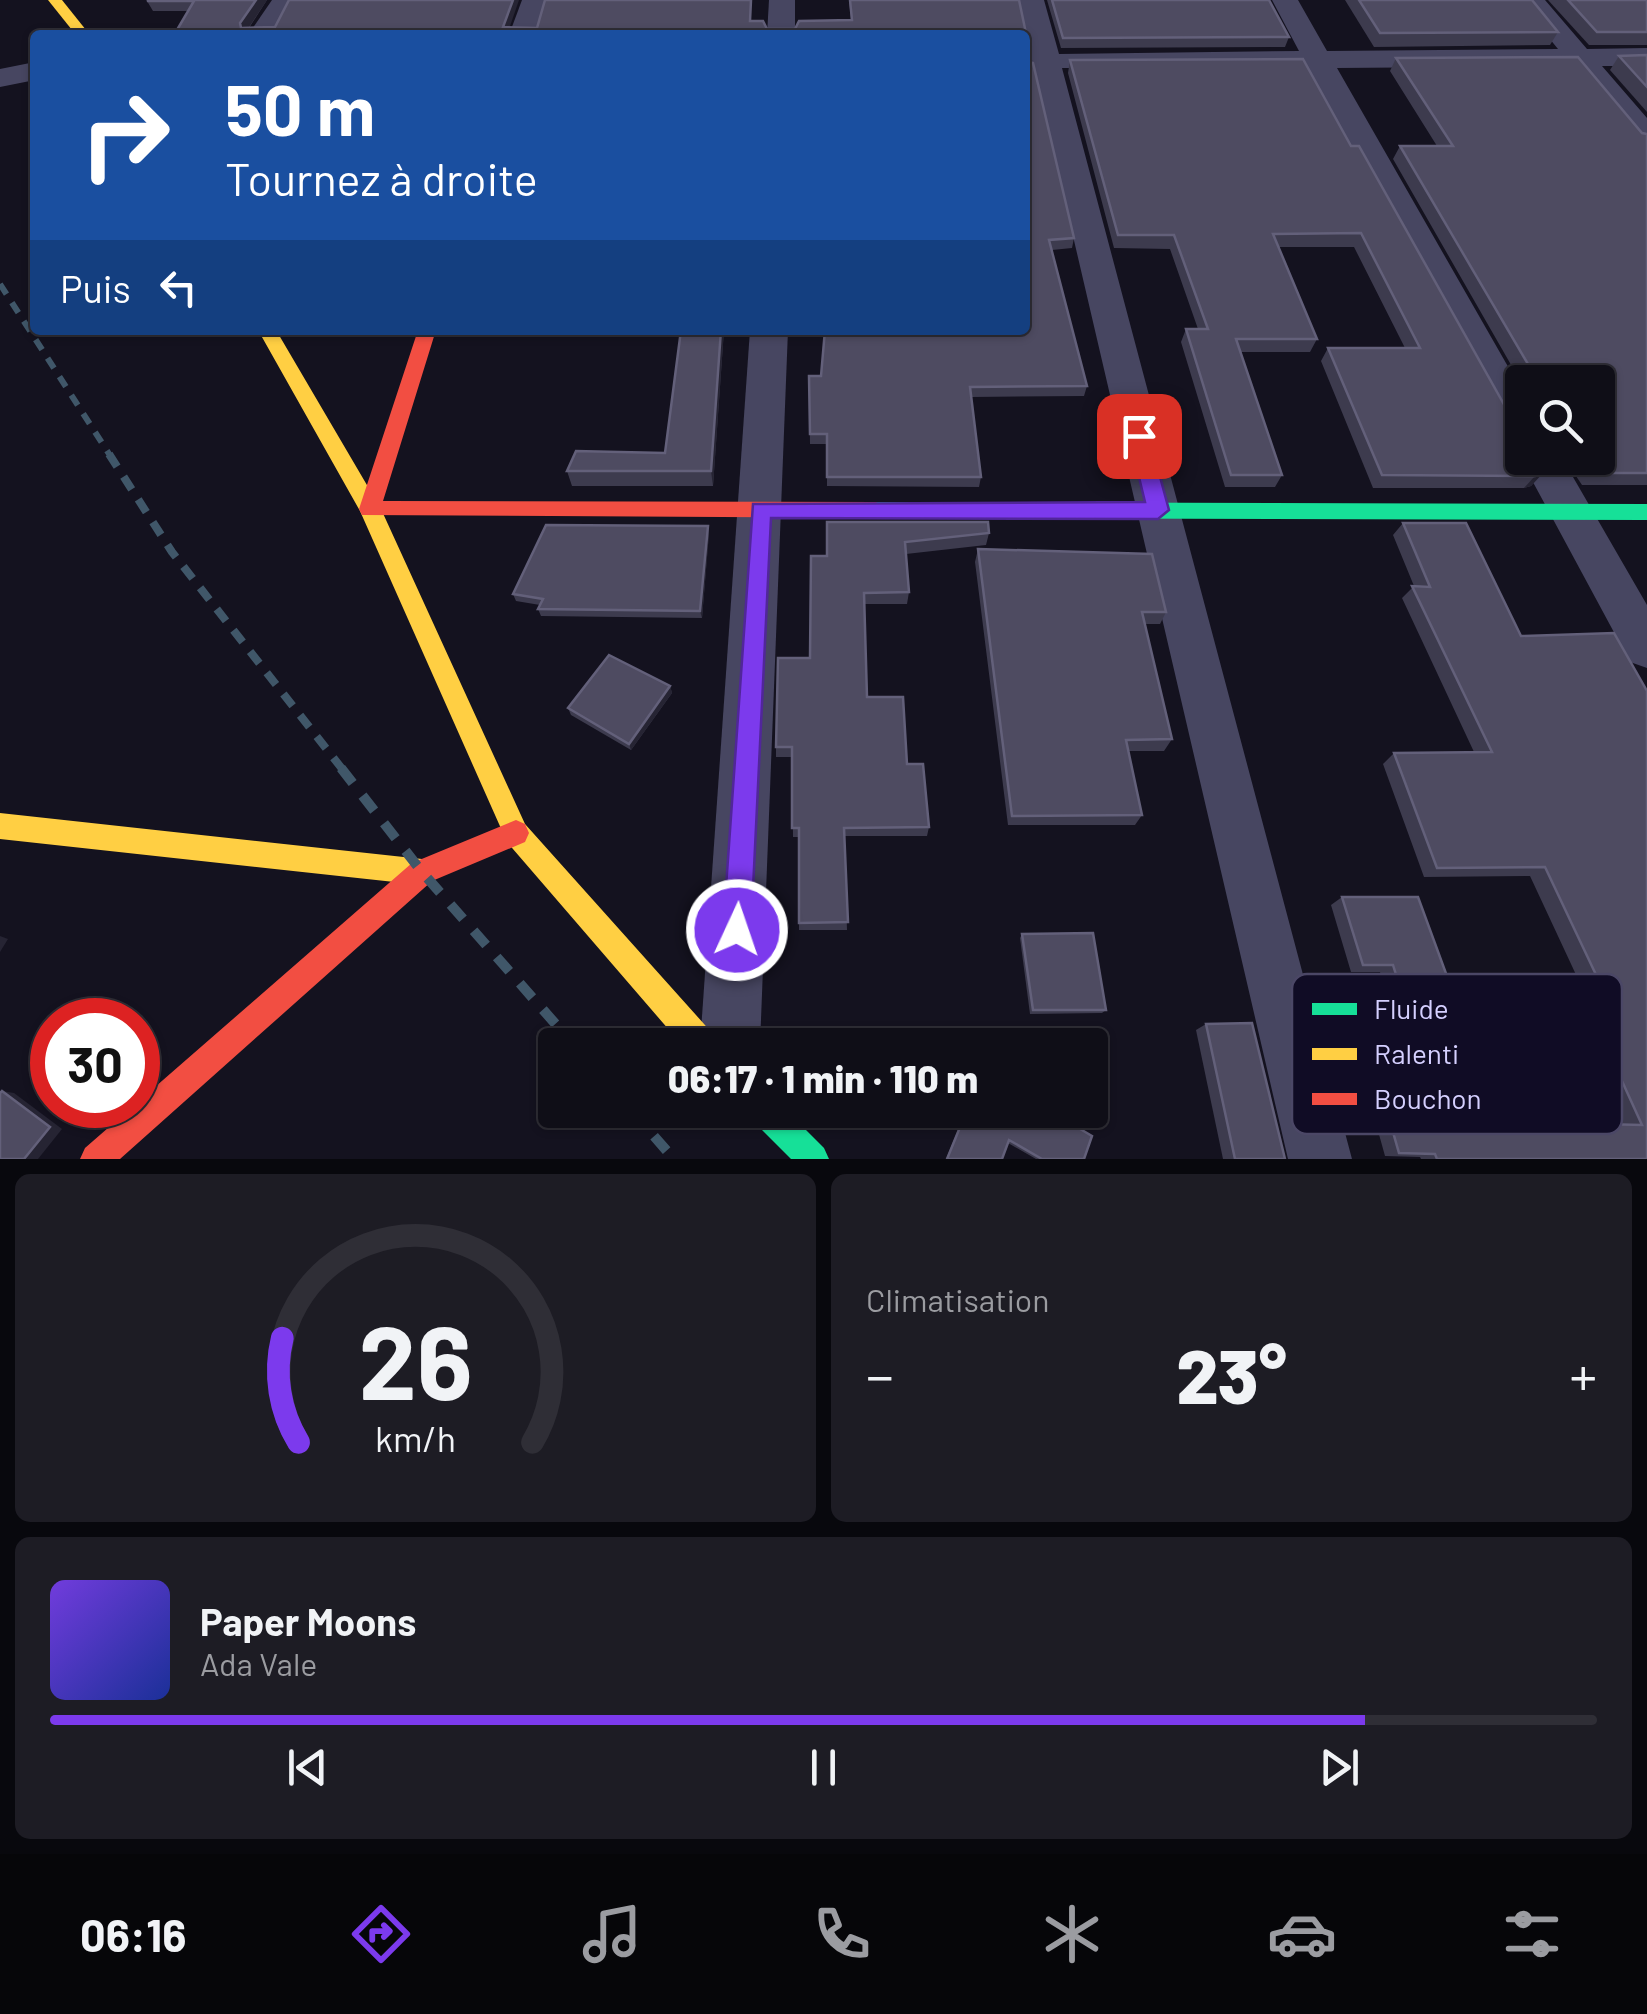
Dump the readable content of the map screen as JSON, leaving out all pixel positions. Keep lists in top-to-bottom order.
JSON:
{
  "legend": ["Fluide", "Ralenti", "Bouchon"],
  "page": {
    "turn": ["50 m", "Tournez à droite"],
    "then": "Puis",
    "limit": "30",
    "trip": "06:17 · 1 min · 110 m",
    "tile": "Climatisation",
    "heat": ["−", "23°", "+"],
    "song": ["Paper Moons", "Ada Vale"],
    "tabs": "06:16",
    "gauge": ["26", "km/h"]
  }
}
